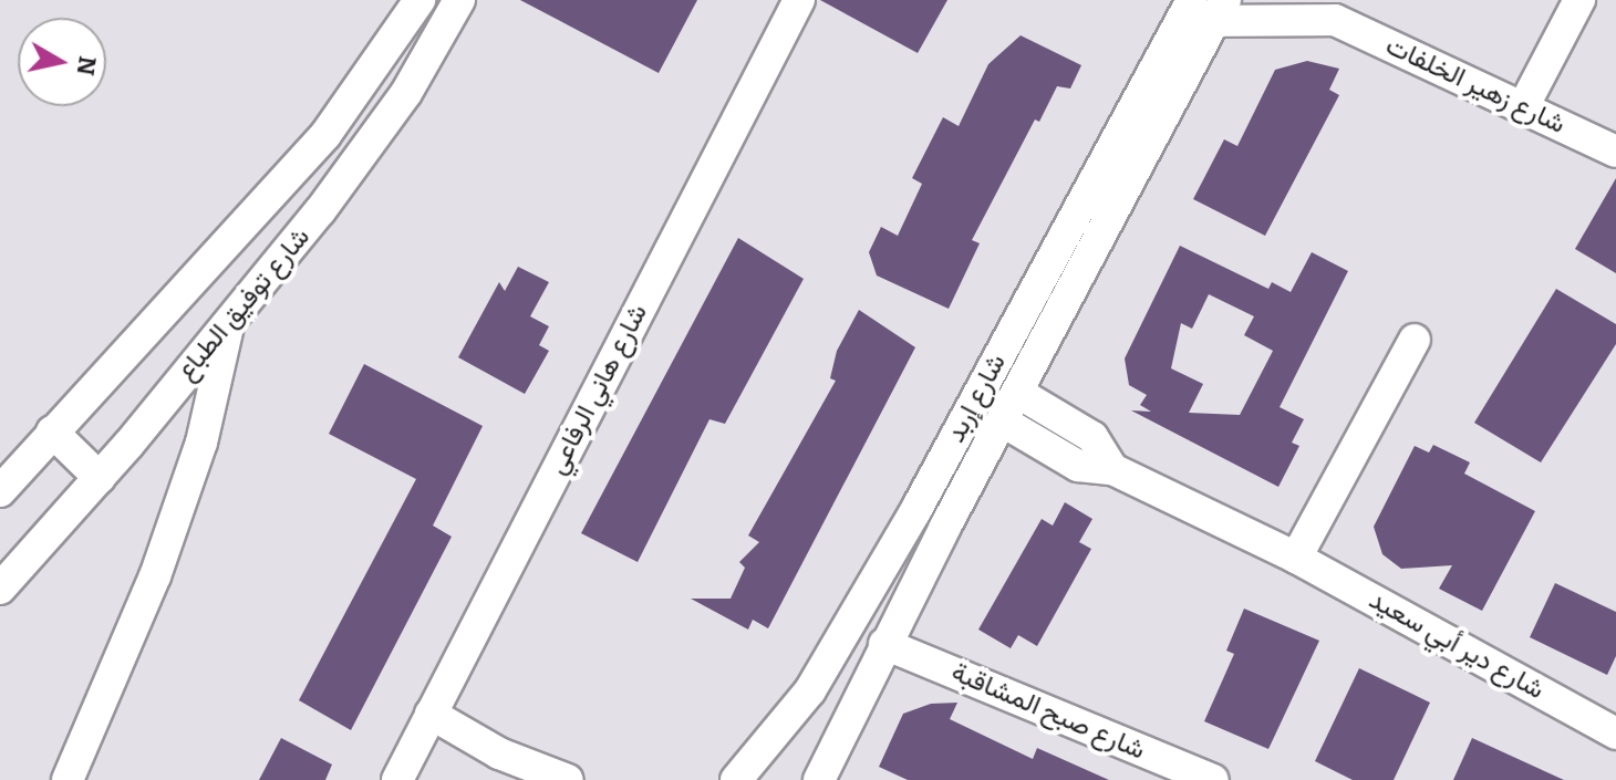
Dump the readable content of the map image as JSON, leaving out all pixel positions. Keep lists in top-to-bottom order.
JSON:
{
  "streets": {
    "street": [
      "شارع زهير الخلفات",
      "شارع توفيق الطباع",
      "شارع هاني الرفاعي",
      "شارع إربد",
      "شارع دير أبي سعيد",
      "شارع صبح المشاقبة"
    ]
  },
  "crossings": [
    ["شارع زهير الخلفات", "شارع إربد"],
    ["شارع إربد", "شارع دير أبي سعيد"],
    ["شارع إربد", "شارع صبح المشاقبة"]
  ],
  "north": "right"
}
